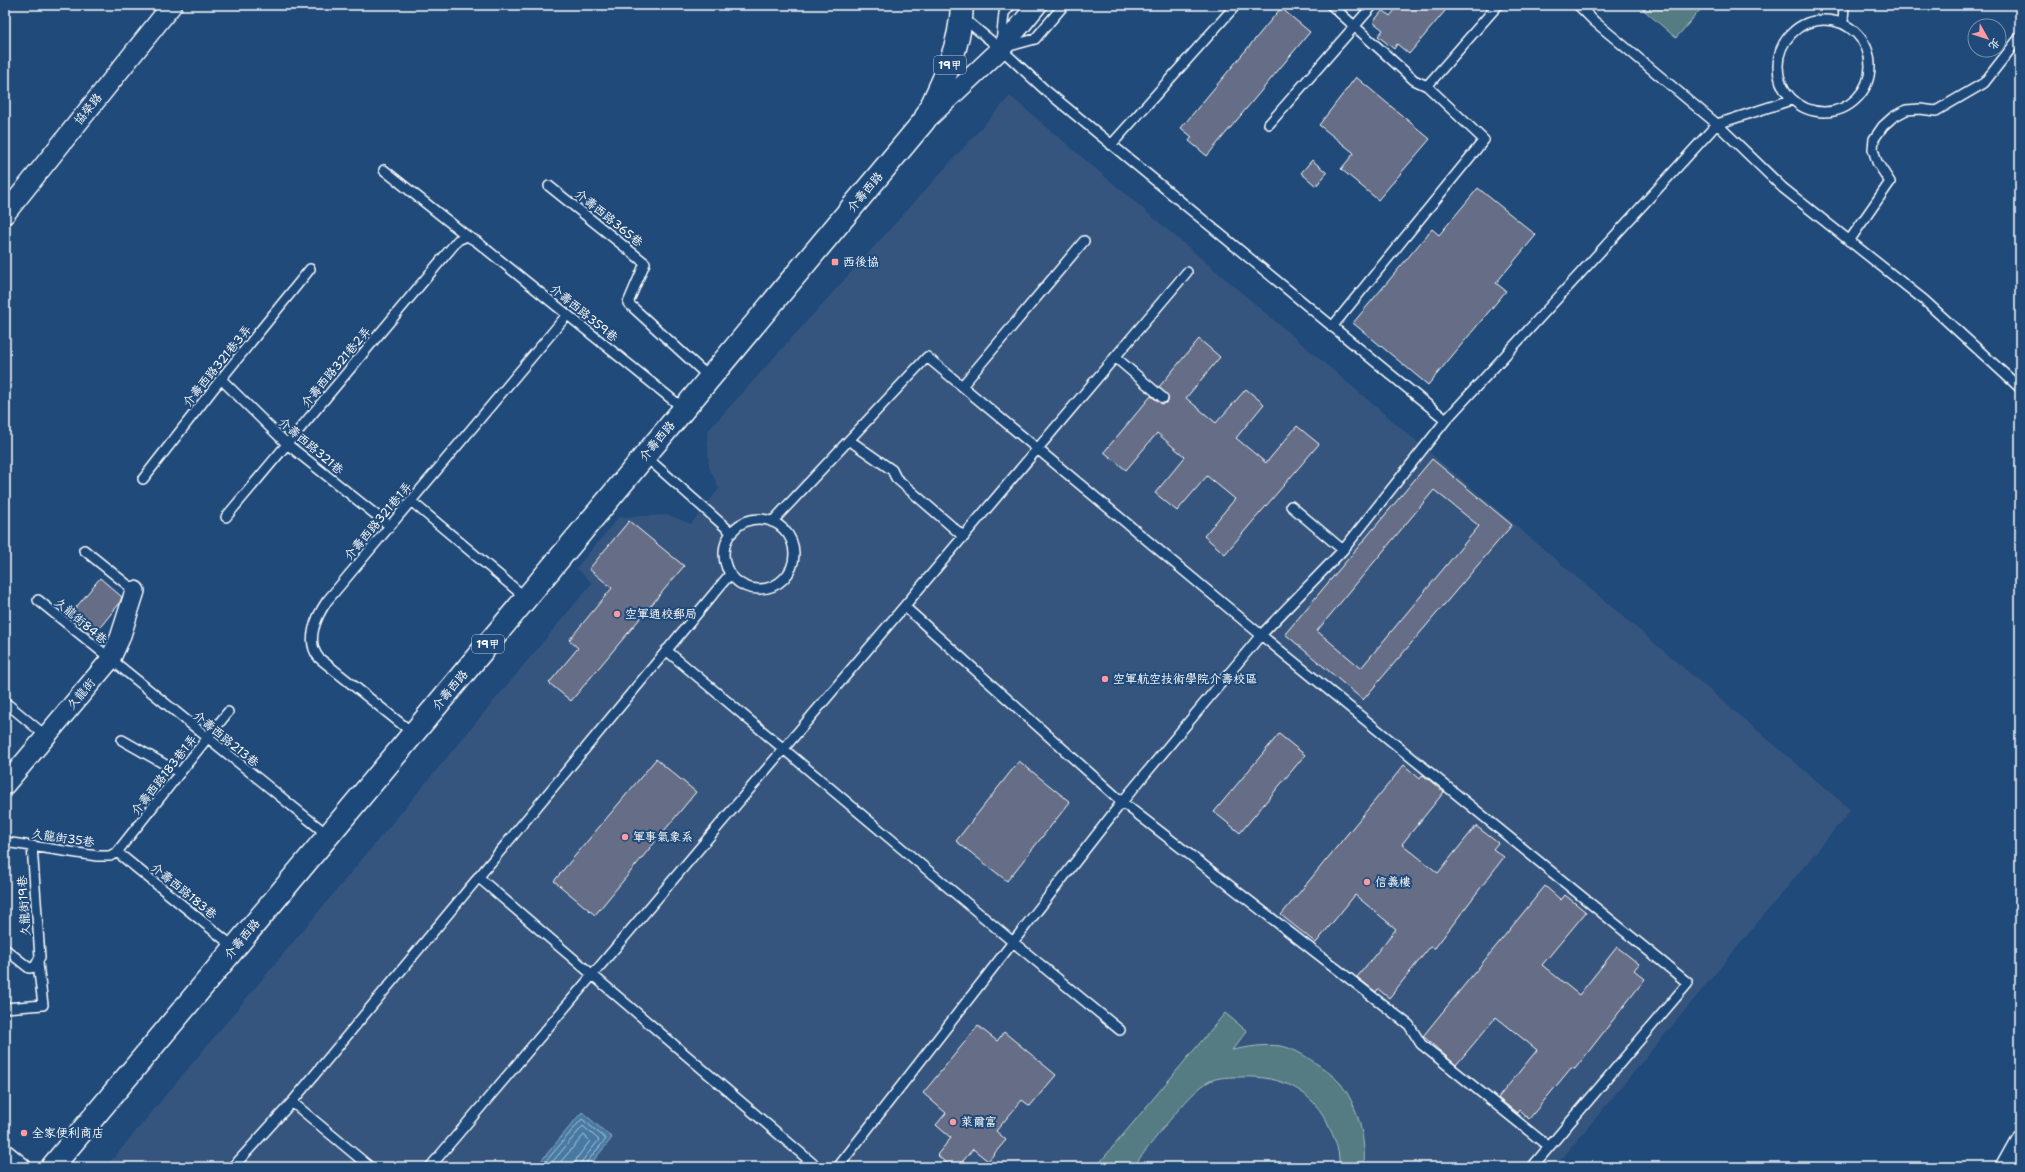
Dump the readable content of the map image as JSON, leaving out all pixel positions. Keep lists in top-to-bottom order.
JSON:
{
  "streets": {
    "main road": ["19甲", "介壽西路"],
    "street": ["協榮路", "久龍街"],
    "lane": [
      "介壽西路365巷",
      "介壽西路359巷",
      "介壽西路321巷3弄",
      "介壽西路321巷2弄",
      "介壽西路321巷",
      "介壽西路321巷1弄",
      "久龍街84巷",
      "介壽西路213巷",
      "介壽西路183巷1弄",
      "久龍街35巷",
      "介壽西路183巷",
      "久龍街19巷"
    ]
  },
  "crossings": [
    ["介壽西路", "介壽西路365巷"],
    ["介壽西路", "介壽西路359巷"],
    ["介壽西路", "介壽西路321巷1弄"],
    ["介壽西路", "介壽西路213巷"],
    ["介壽西路", "介壽西路183巷"],
    ["介壽西路359巷", "介壽西路321巷2弄"],
    ["介壽西路359巷", "介壽西路321巷1弄"],
    ["介壽西路321巷3弄", "介壽西路321巷"],
    ["介壽西路321巷2弄", "介壽西路321巷"],
    ["介壽西路321巷", "介壽西路321巷1弄"],
    ["久龍街84巷", "久龍街"],
    ["久龍街84巷", "介壽西路213巷"],
    ["久龍街", "介壽西路213巷"],
    ["介壽西路213巷", "介壽西路183巷1弄"],
    ["介壽西路183巷1弄", "久龍街35巷"],
    ["介壽西路183巷1弄", "介壽西路183巷"],
    ["久龍街35巷", "介壽西路183巷"],
    ["久龍街35巷", "久龍街19巷"]
  ],
  "places": {
    "transit": ["西後協"],
    "other": [
      "空軍通校郵局",
      "空軍航空技術學院介壽校區",
      "軍事氣象系",
      "信義樓",
      "萊爾富",
      "全家便利商店"
    ]
  },
  "north": "bottom right"
}
